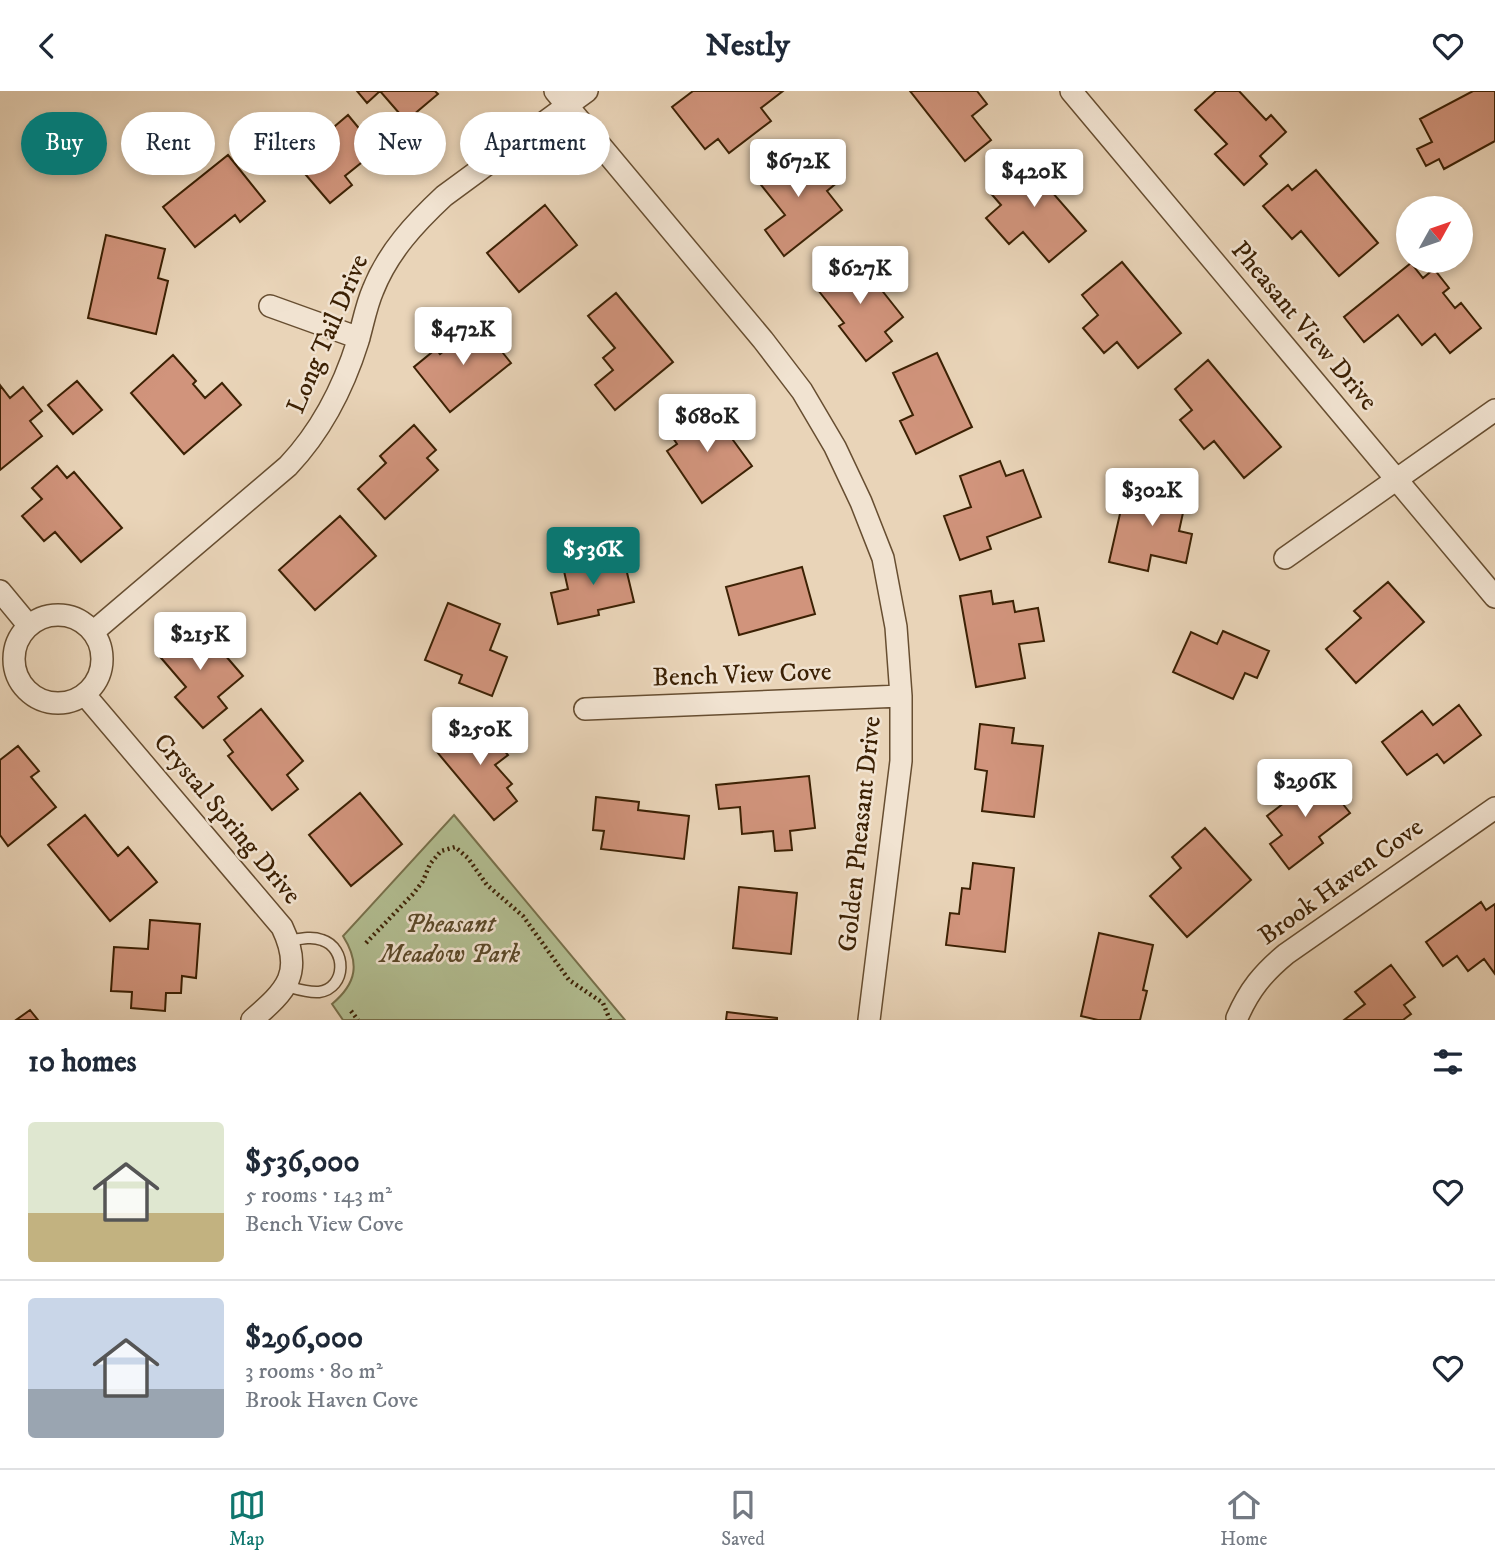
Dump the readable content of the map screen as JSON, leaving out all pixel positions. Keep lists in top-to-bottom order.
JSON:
{
  "streets": {
    "street": [
      "Pheasant View Drive",
      "Long Tail Drive",
      "Bench View Cove",
      "Crystal Spring Drive",
      "Golden Pheasant Drive",
      "Brook Haven Cove"
    ]
  },
  "crossings": [
    ["Long Tail Drive", "Crystal Spring Drive"],
    ["Long Tail Drive", "Golden Pheasant Drive"],
    ["Bench View Cove", "Golden Pheasant Drive"]
  ],
  "parks": ["Pheasant Meadow Park"],
  "north": "top right",
  "page": {
    "header": "Nestly",
    "chip": [
      "Buy",
      "Rent",
      "Filters",
      "New",
      "Apartment"
    ],
    "price": [
      "$672K",
      "$420K",
      "$627K",
      "$472K",
      "$680K",
      "$302K",
      "$536K",
      "$215K",
      "$250K",
      "$296K"
    ],
    "heading": "10 homes",
    "list": [
      {
        "name": "$536,000",
        "note": "5 rooms · 143 m² · Bench View Cove"
      },
      {
        "name": "$296,000",
        "note": "3 rooms · 80 m² · Brook Haven Cove"
      }
    ],
    "tabs": ["Map", "Saved", "Home"]
  }
}
